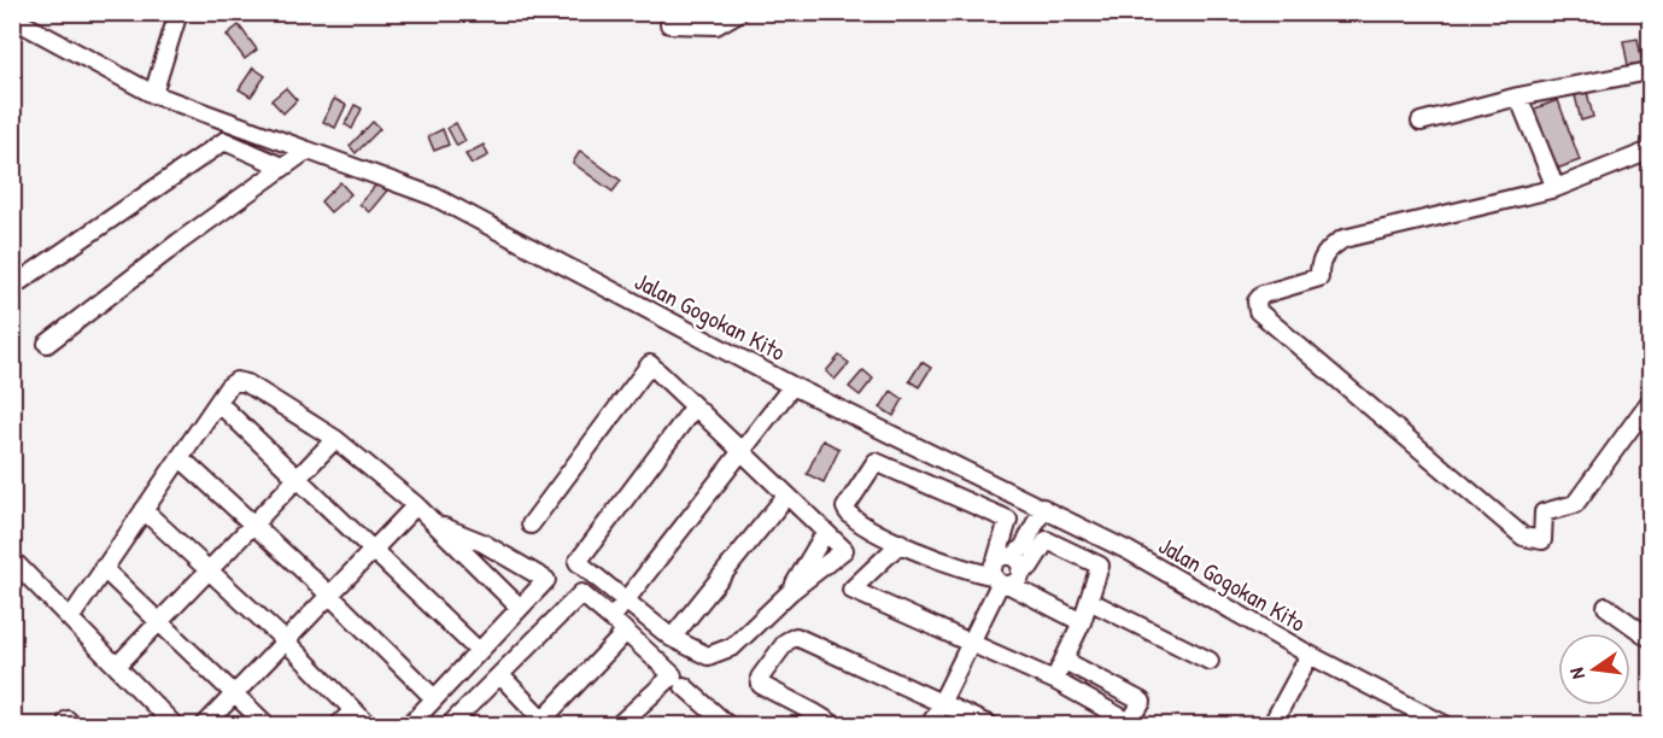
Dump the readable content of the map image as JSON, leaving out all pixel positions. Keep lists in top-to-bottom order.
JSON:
{
  "streets": {
    "street": ["Jalan Gogokan Kito"]
  },
  "north": "left"
}
